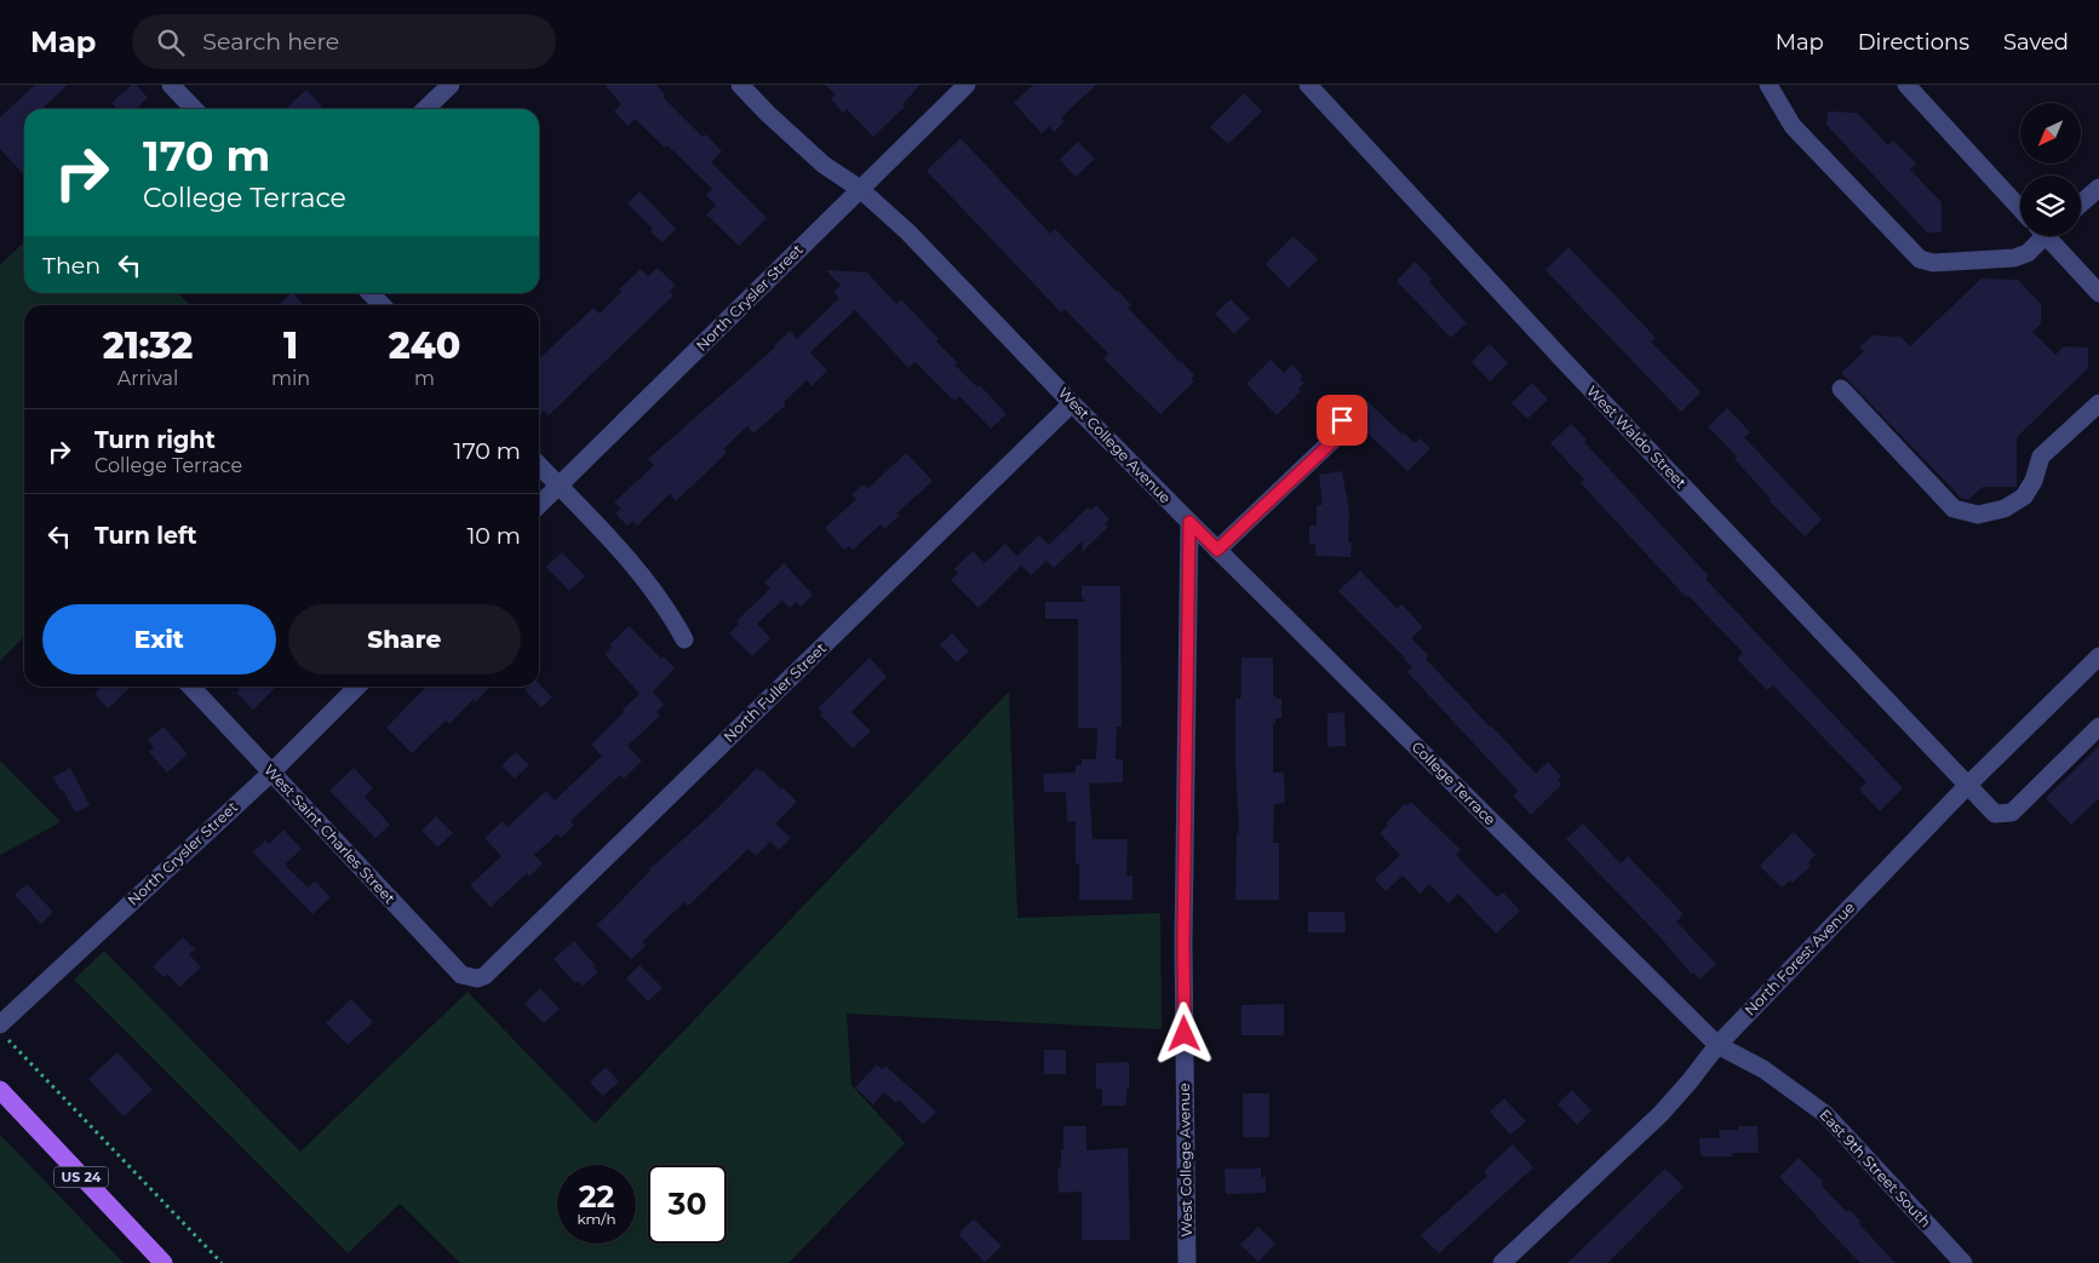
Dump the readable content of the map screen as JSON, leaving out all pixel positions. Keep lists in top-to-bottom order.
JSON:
{
  "streets": {
    "main road": ["US 24"],
    "street": [
      "North Crysler Street",
      "West Waldo Street",
      "West College Avenue",
      "North Fuller Street",
      "College Terrace",
      "West Saint Charles Street",
      "North Forest Avenue",
      "East 9th Street South"
    ]
  },
  "crossings": [
    ["North Crysler Street", "West College Avenue"],
    ["North Crysler Street", "West Saint Charles Street"],
    ["West Waldo Street", "North Forest Avenue"],
    ["West College Avenue", "North Fuller Street"],
    ["West College Avenue", "College Terrace"],
    ["North Fuller Street", "West Saint Charles Street"],
    ["College Terrace", "North Forest Avenue"],
    ["College Terrace", "East 9th Street South"],
    ["North Forest Avenue", "East 9th Street South"]
  ],
  "north": "bottom left",
  "page": {
    "header": "Map",
    "search": "Search here",
    "nav": ["Map", "Directions", "Saved"],
    "turn": ["170 m", "College Terrace"],
    "then": "Then",
    "eta": [
      "21:32",
      "Arrival",
      "1",
      "min",
      "240",
      "m"
    ],
    "list": [
      {
        "name": "Turn right",
        "note": "College Terrace",
        "value": "170 m"
      },
      {
        "name": "Turn left",
        "value": "10 m"
      }
    ],
    "buttons": ["Exit", "Share"],
    "speed": "22 km/h",
    "limit": "30"
  }
}
